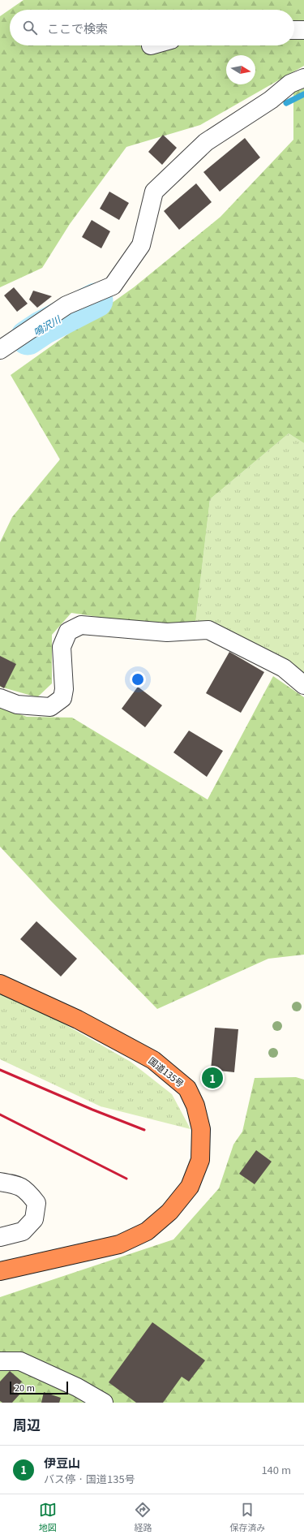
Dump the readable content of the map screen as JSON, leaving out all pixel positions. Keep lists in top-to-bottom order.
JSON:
{
  "streets": {
    "highway": ["国道135号"]
  },
  "water": ["鳴沢川"],
  "scale_bar": "20 m",
  "north": "right",
  "page": {
    "search": "ここで検索",
    "pins": "1",
    "scale": "20 m",
    "heading": "周辺",
    "list": [
      {
        "mark": "1",
        "name": "伊豆山",
        "note": "バス停 · 国道135号",
        "value": "140 m"
      }
    ],
    "nav": ["地図", "経路", "保存済み"]
  }
}
